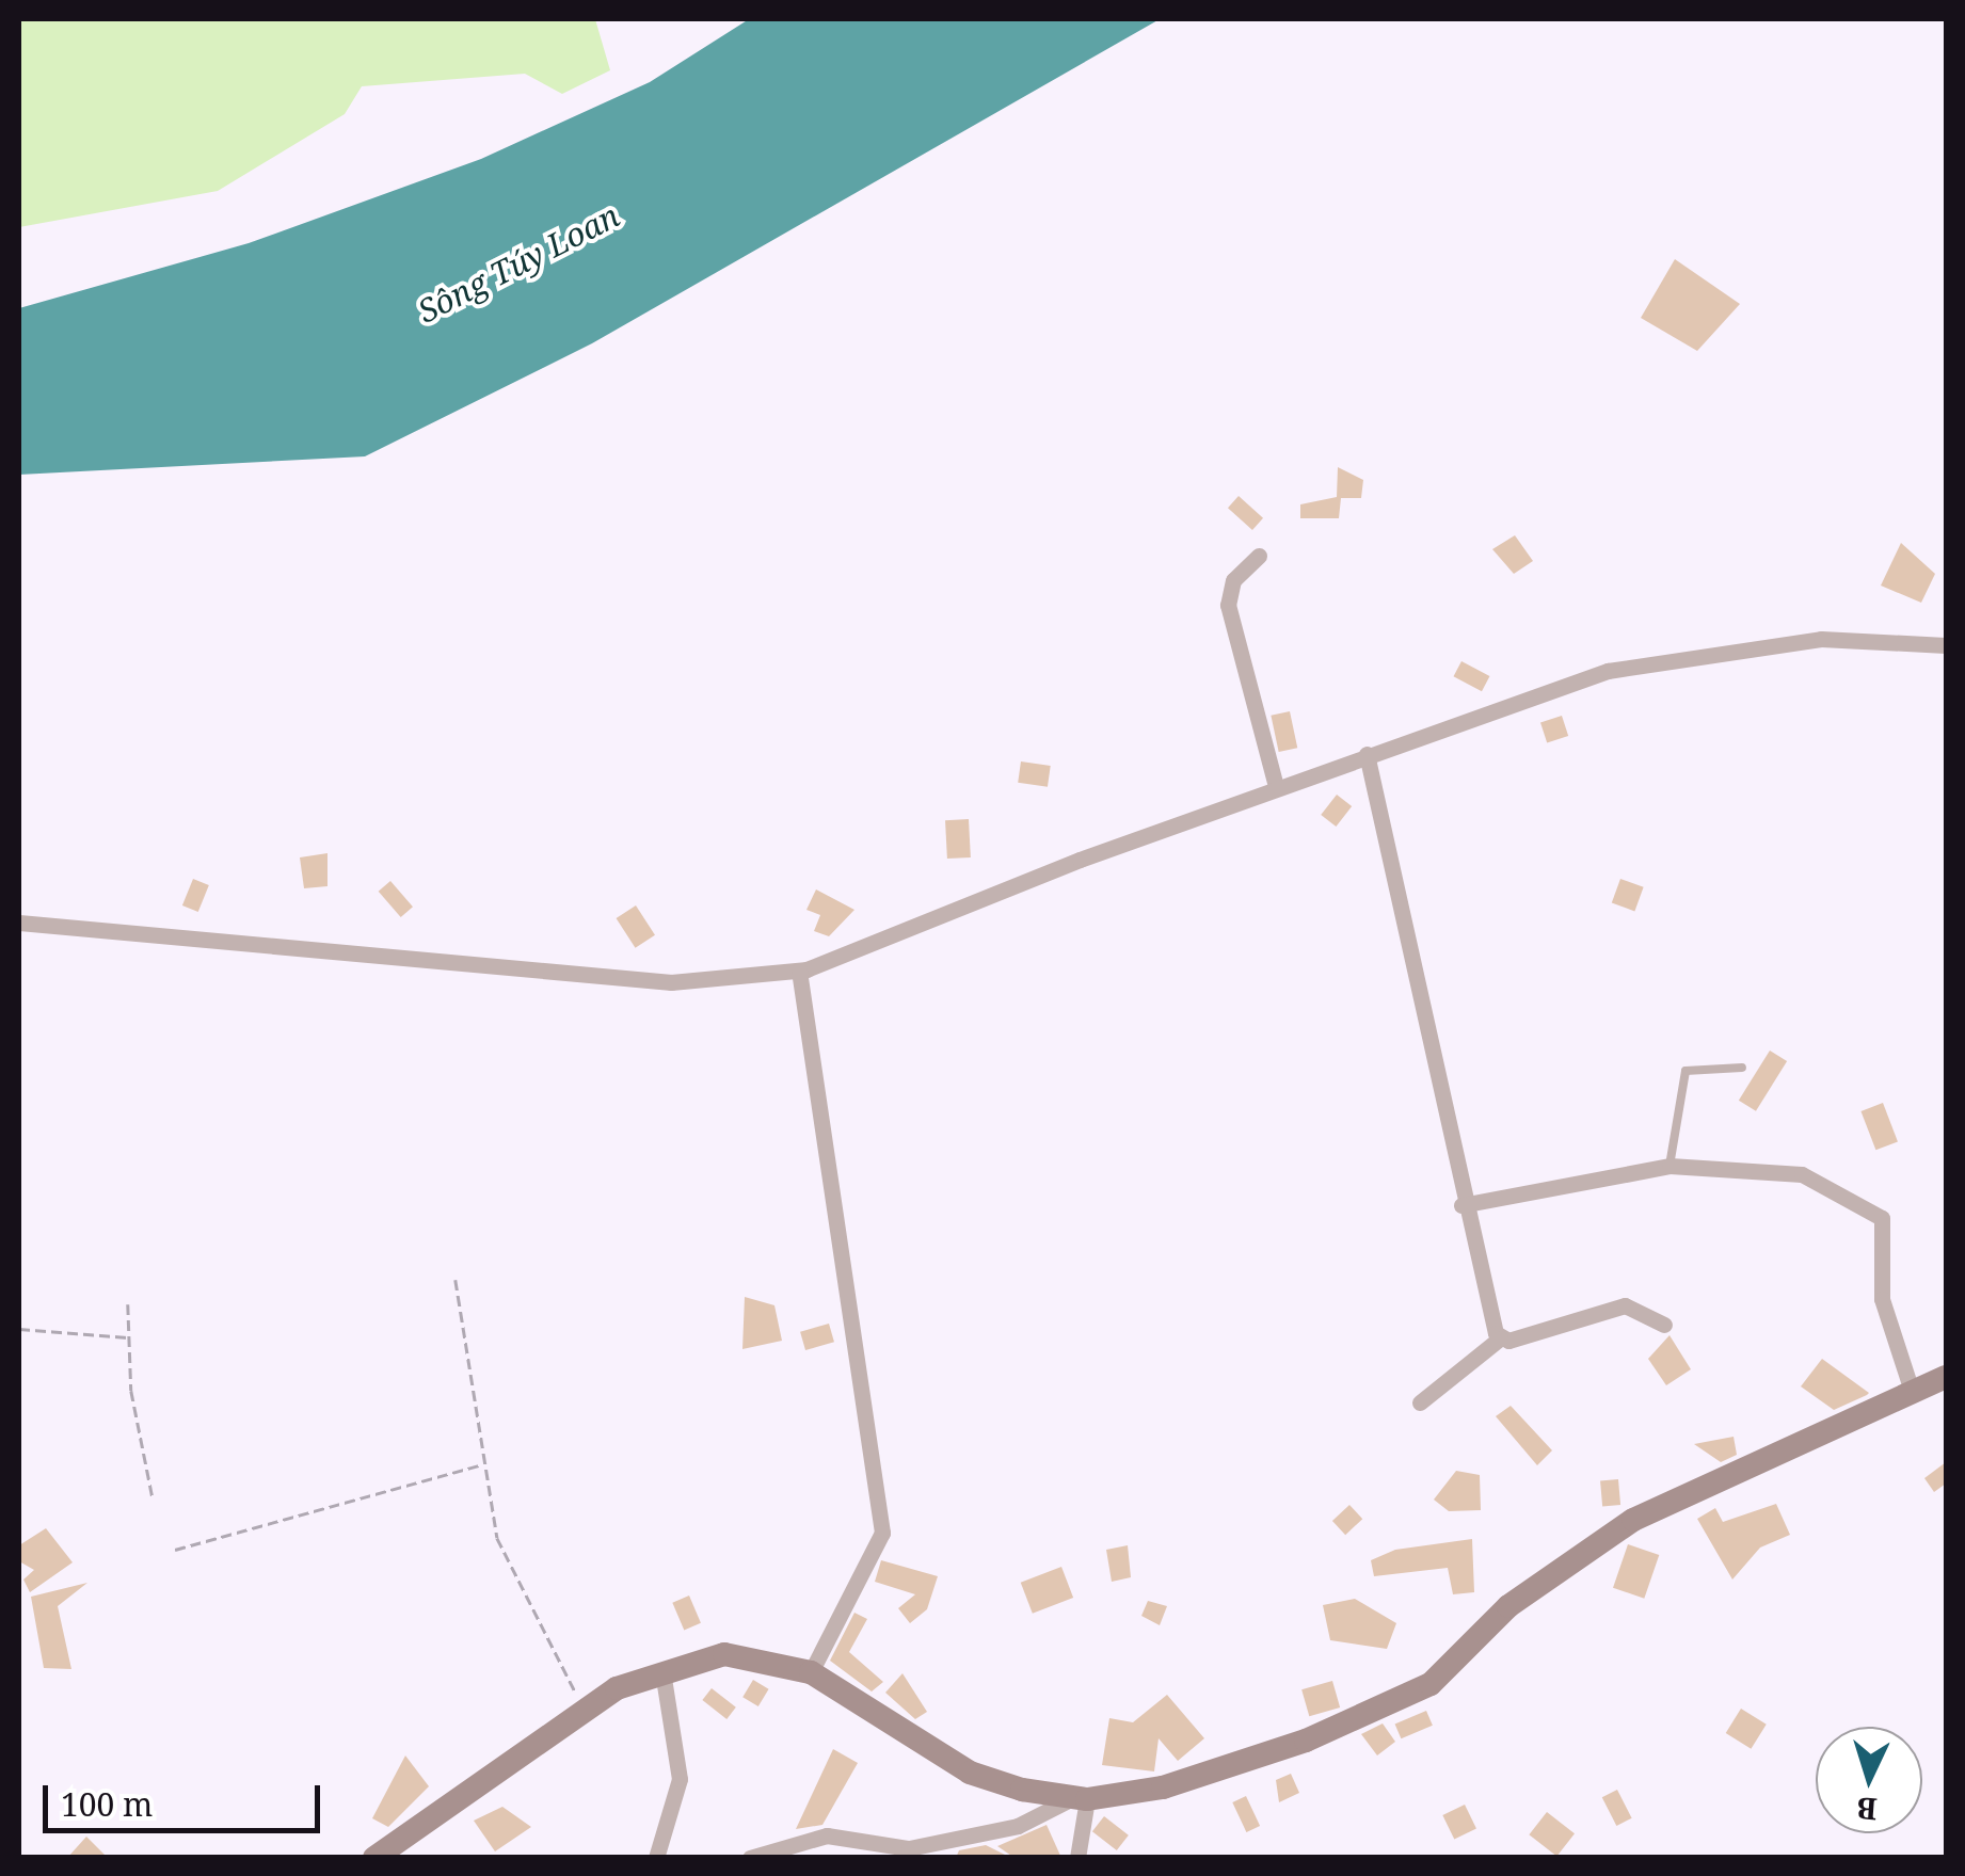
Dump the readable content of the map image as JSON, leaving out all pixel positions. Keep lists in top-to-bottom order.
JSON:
{
  "water": ["Sông Túy Loan"],
  "scale_bar": "100 m",
  "north": "bottom"
}
